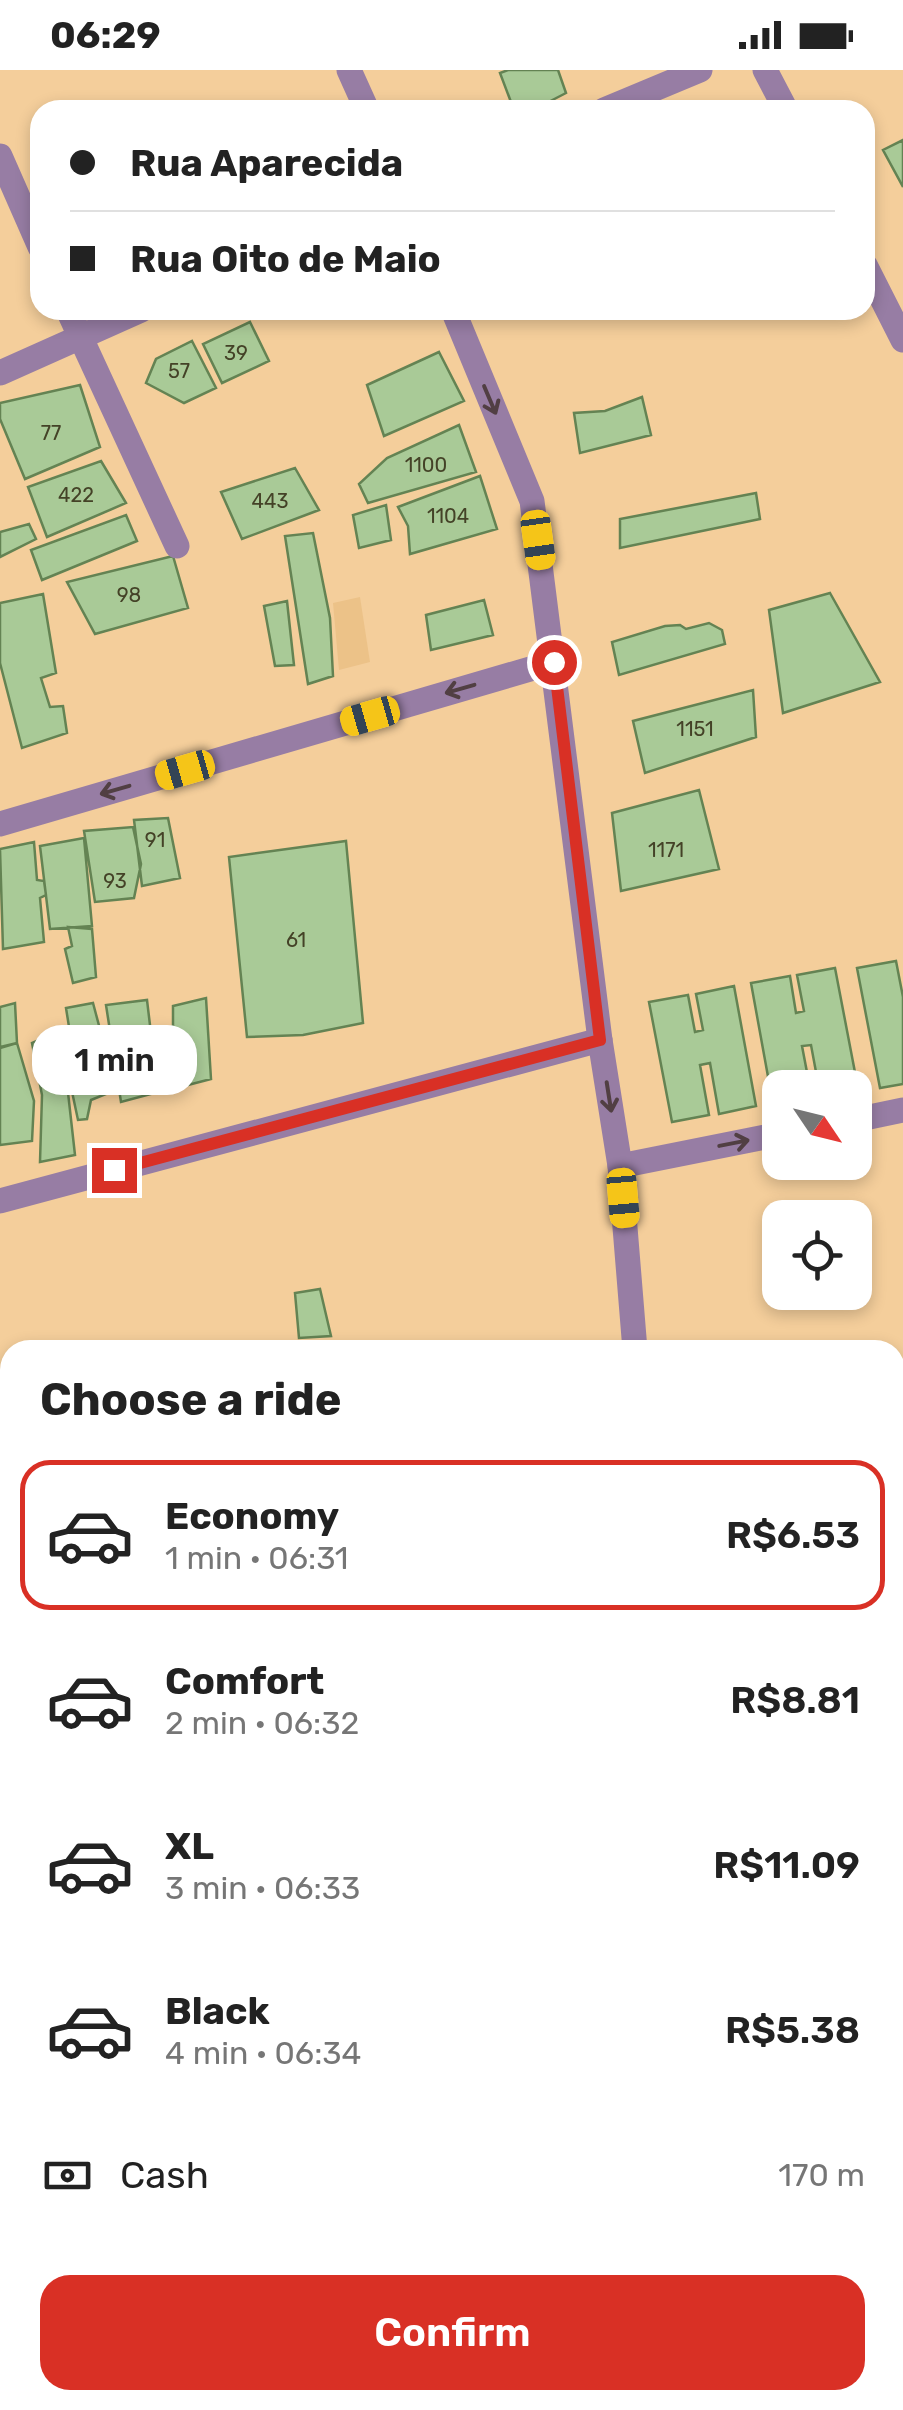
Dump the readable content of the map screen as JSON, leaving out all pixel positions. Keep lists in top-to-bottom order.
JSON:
{
  "house_numbers": [
    "39",
    "57",
    "77",
    "1100",
    "422",
    "443",
    "1104",
    "98",
    "1151",
    "91",
    "1171",
    "93",
    "61"
  ],
  "north": "bottom right",
  "page": {
    "status": "06:29",
    "banner": ["Rua Aparecida", "Rua Oito de Maio"],
    "bubble": "1 min",
    "heading": "Choose a ride",
    "list": [
      {
        "name": "Economy",
        "note": "1 min · 06:31",
        "value": "R$6.53"
      },
      {
        "name": "Comfort",
        "note": "2 min · 06:32",
        "value": "R$8.81"
      },
      {
        "name": "XL",
        "note": "3 min · 06:33",
        "value": "R$11.09"
      },
      {
        "name": "Black",
        "note": "4 min · 06:34",
        "value": "R$5.38"
      }
    ],
    "pay": ["Cash", "170 m"],
    "buttons": "Confirm"
  }
}
